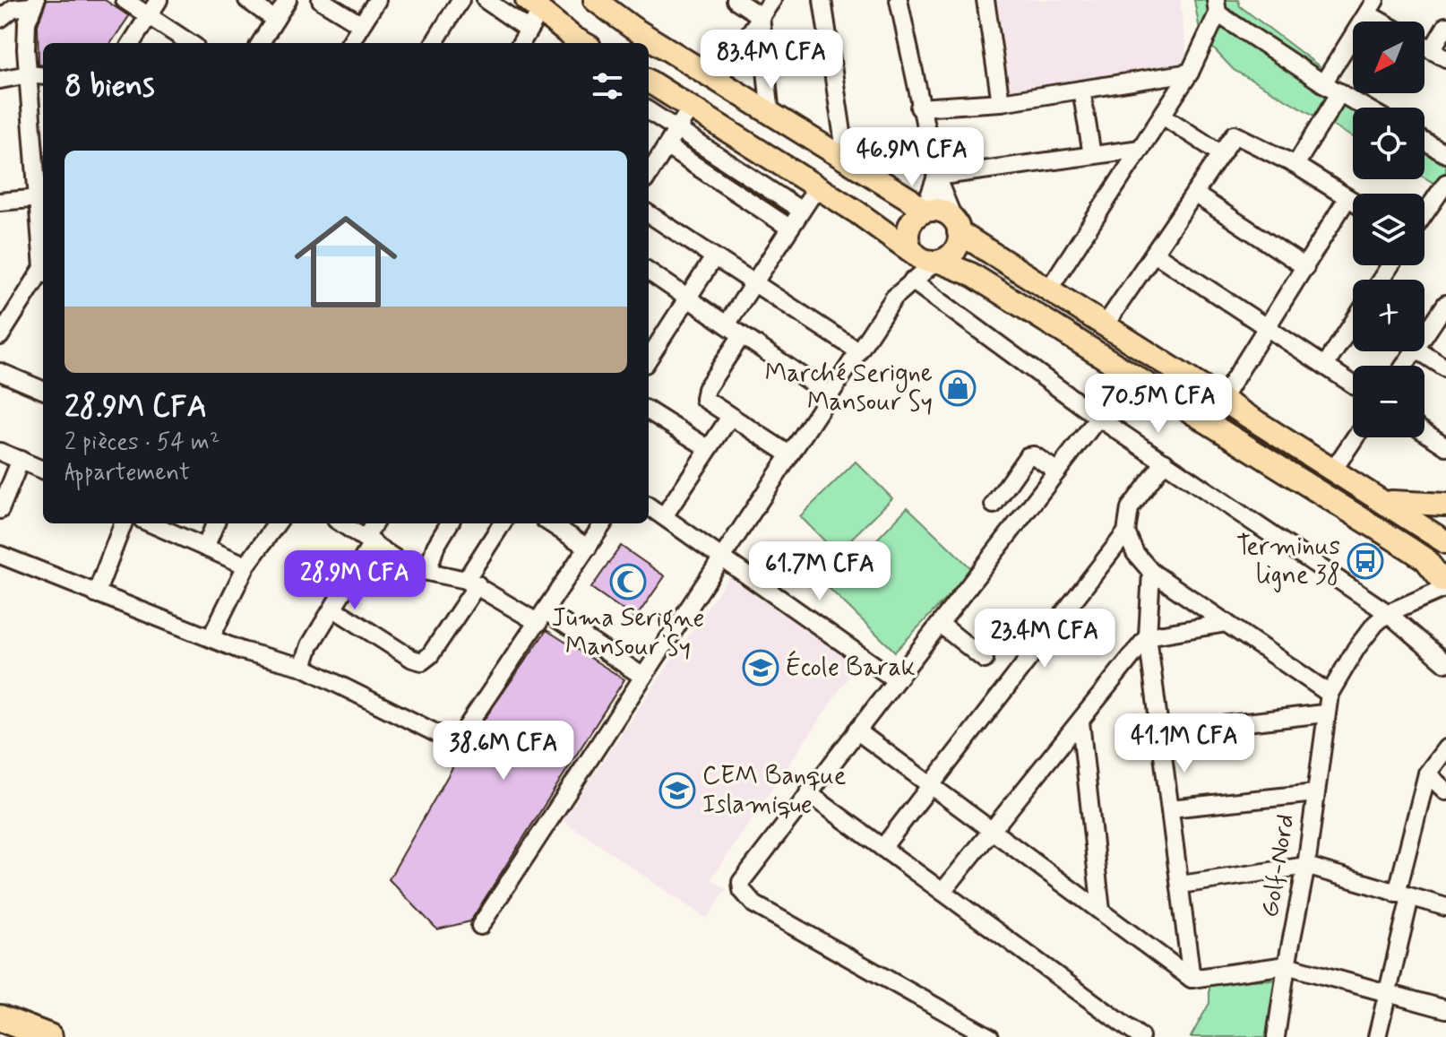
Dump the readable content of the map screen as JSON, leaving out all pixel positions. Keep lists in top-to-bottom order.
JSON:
{
  "streets": {
    "street": ["Golf-Nord"]
  },
  "places": {
    "shop": ["Marché Serigne Mansour Sy"],
    "bus stop": ["Terminus ligne 38"],
    "mosque": ["Juma Serigne Mansour Sy"],
    "school or university": ["École Barak", "CEM Banque Islamique"]
  },
  "north": "bottom left",
  "page": {
    "map_buttons": ["+", "−"],
    "price": [
      "83.4M CFA",
      "46.9M CFA",
      "70.5M CFA",
      "61.7M CFA",
      "28.9M CFA",
      "23.4M CFA",
      "41.1M CFA",
      "38.6M CFA"
    ],
    "heading": "8 biens",
    "list": [
      {
        "name": "28.9M CFA",
        "note": "2 pièces · 54 m² · Appartement"
      }
    ]
  }
}
